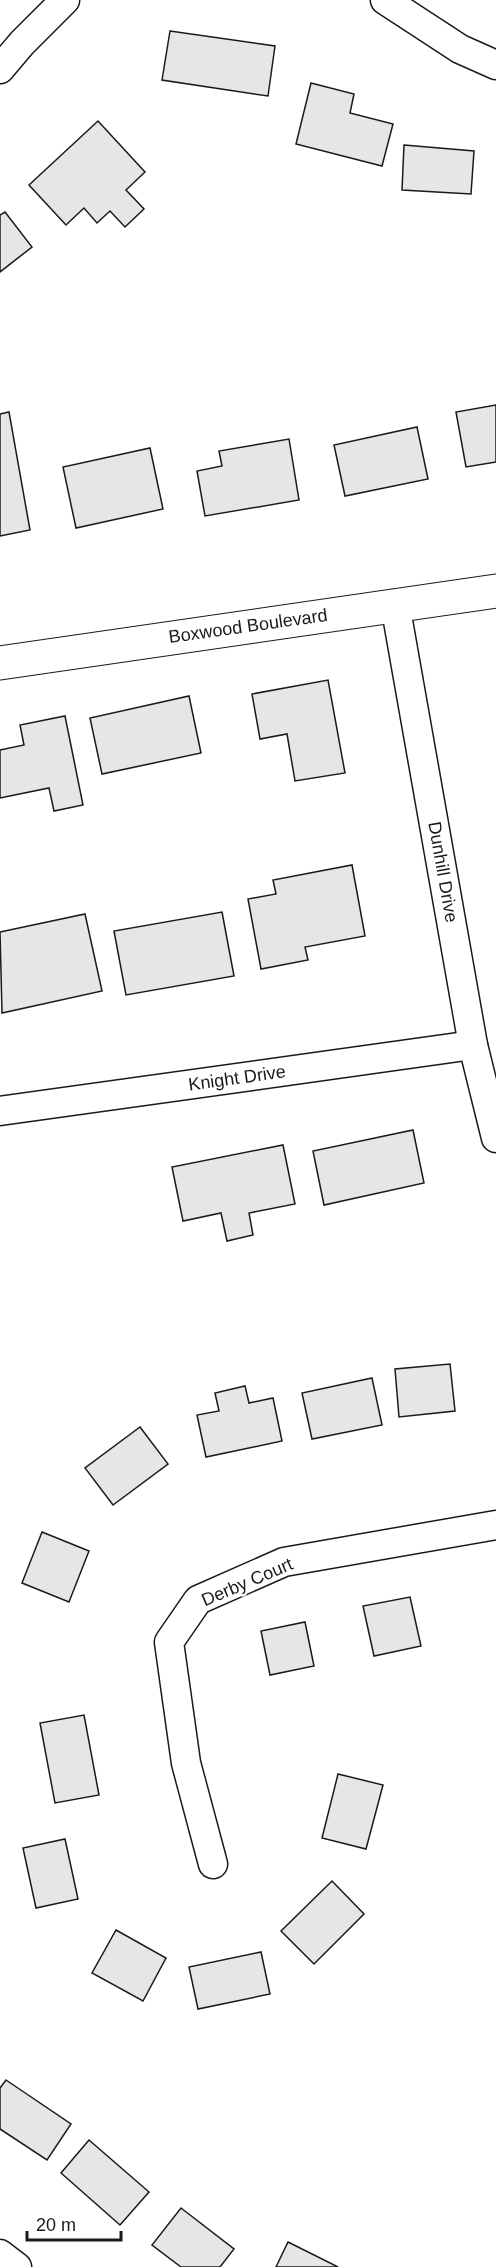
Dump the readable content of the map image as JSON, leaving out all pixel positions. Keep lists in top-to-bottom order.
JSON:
{
  "streets": {
    "street": [
      "Boxwood Boulevard",
      "Dunhill Drive",
      "Knight Drive",
      "Derby Court"
    ]
  },
  "crossings": [
    ["Boxwood Boulevard", "Dunhill Drive"],
    ["Dunhill Drive", "Knight Drive"]
  ],
  "scale_bar": "20 m"
}
